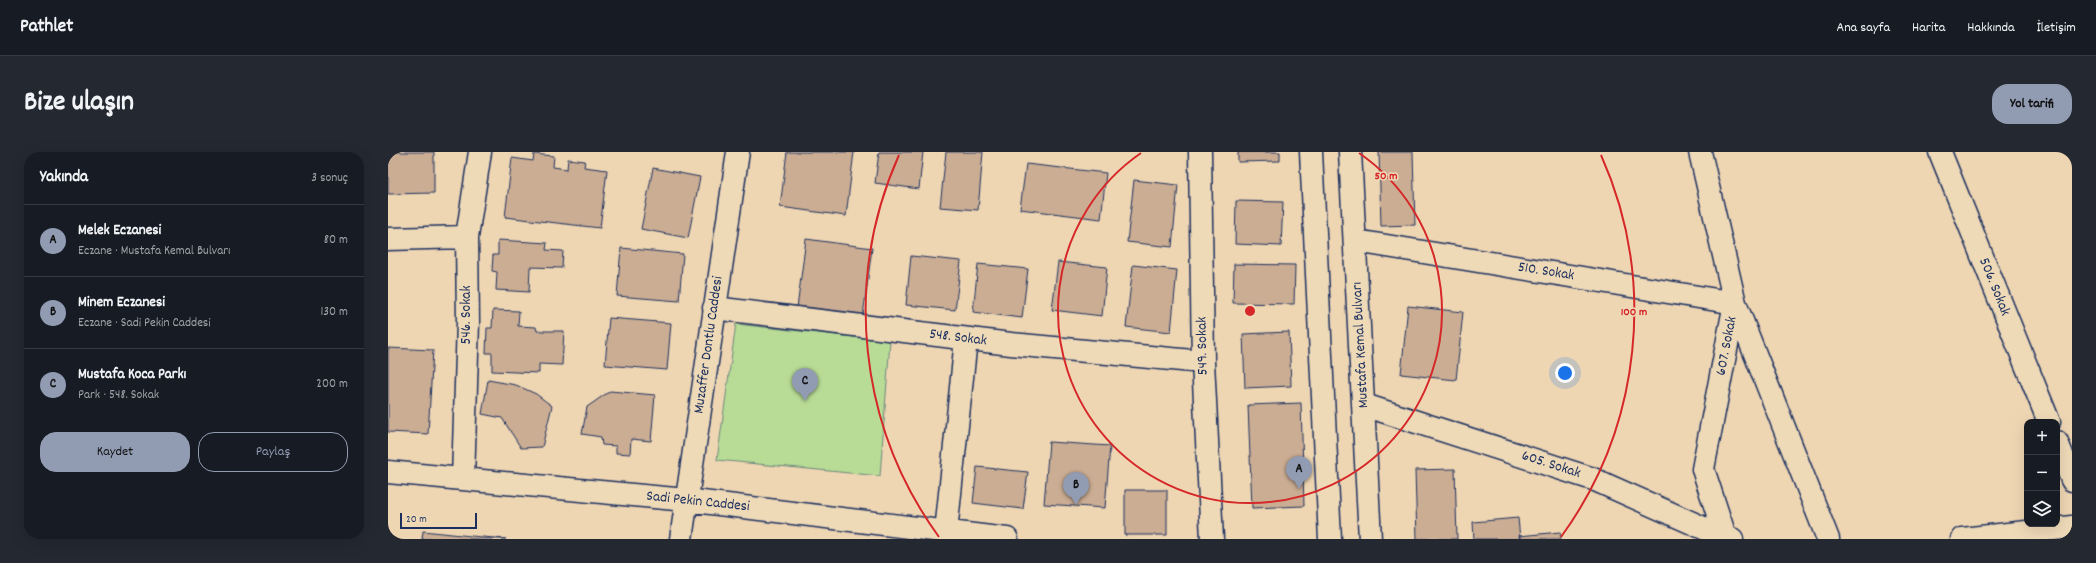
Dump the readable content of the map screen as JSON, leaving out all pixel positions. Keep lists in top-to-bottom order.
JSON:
{
  "streets": {
    "street": [
      "510. Sokak",
      "506. Sokak",
      "546. Sokak",
      "548. Sokak",
      "Muzaffer Dontlu Caddesi",
      "Mustafa Kemal Bulvarı",
      "549. Sokak",
      "607. Sokak",
      "605. Sokak",
      "Sadi Pekin Caddesi"
    ]
  },
  "crossings": [
    ["510. Sokak", "Mustafa Kemal Bulvarı"],
    ["510. Sokak", "607. Sokak"],
    ["546. Sokak", "Sadi Pekin Caddesi"],
    ["548. Sokak", "Muzaffer Dontlu Caddesi"],
    ["548. Sokak", "549. Sokak"],
    ["Muzaffer Dontlu Caddesi", "Sadi Pekin Caddesi"],
    ["Mustafa Kemal Bulvarı", "605. Sokak"],
    ["607. Sokak", "605. Sokak"]
  ],
  "scale_bar": "20 m",
  "page": {
    "header": "Pathlet",
    "nav": [
      "Ana sayfa",
      "Harita",
      "Hakkında",
      "İletişim"
    ],
    "title": "Bize ulaşın",
    "buttons": [
      "Yol tarifi",
      ["Kaydet", "Paylaş"]
    ],
    "heading": ["Yakında", "3 sonuç"],
    "list": [
      {
        "mark": "A",
        "name": "Melek Eczanesi",
        "note": "Eczane · Mustafa Kemal Bulvarı",
        "value": "80 m"
      },
      {
        "mark": "B",
        "name": "Minem Eczanesi",
        "note": "Eczane · Sadi Pekin Caddesi",
        "value": "130 m"
      },
      {
        "mark": "C",
        "name": "Mustafa Koca Parkı",
        "note": "Park · 548. Sokak",
        "value": "200 m"
      }
    ],
    "pins": ["C", "A", "B"],
    "map_buttons": ["+", "−"],
    "scale": "20 m"
  },
  "rings": ["50 m", "100 m"]
}
